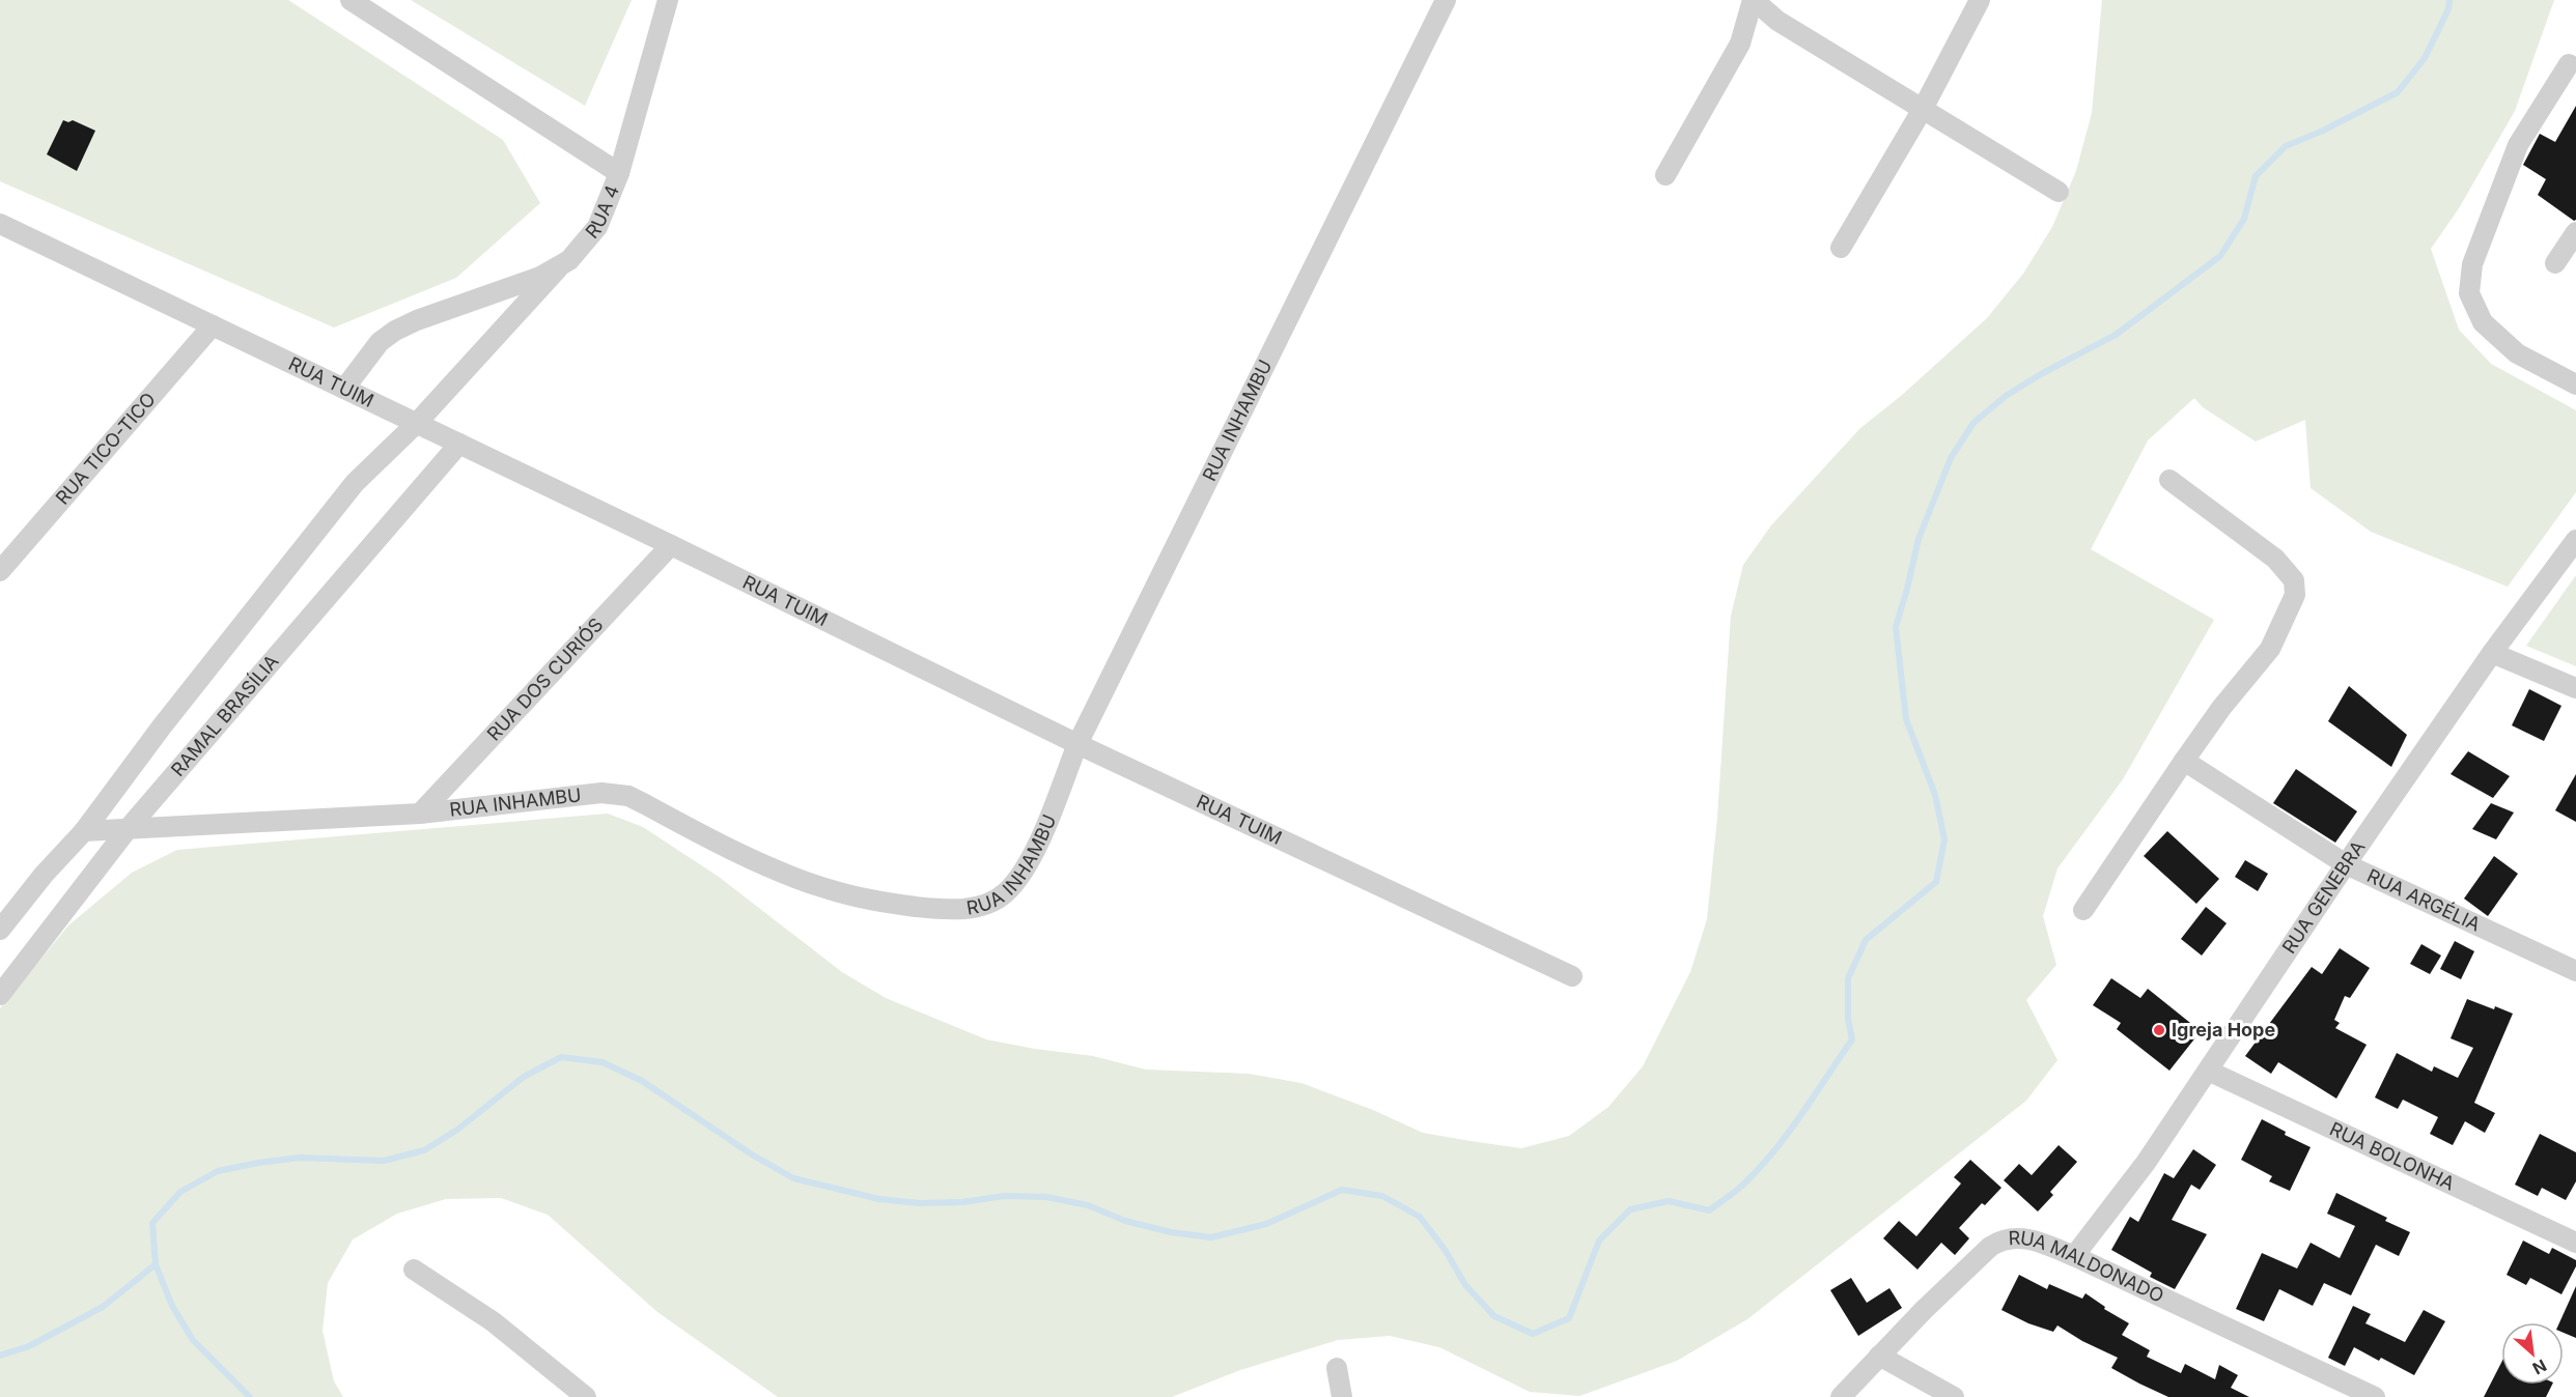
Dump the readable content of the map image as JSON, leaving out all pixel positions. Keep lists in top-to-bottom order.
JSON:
{
  "streets": {
    "street": [
      "RUA 4",
      "RUA TUIM",
      "RUA INHAMBU",
      "RUA TICO-TICO",
      "RUA DOS CURIÓS",
      "RAMAL BRASÍLIA",
      "RUA GENEBRA",
      "RUA ARGÉLIA",
      "RUA BOLONHA",
      "RUA MALDONADO"
    ]
  },
  "crossings": [
    ["RUA 4", "RUA TUIM"],
    ["RUA 4", "RAMAL BRASÍLIA"],
    ["RUA TUIM", "RUA INHAMBU"],
    ["RUA TUIM", "RUA TICO-TICO"],
    ["RUA TUIM", "RUA DOS CURIÓS"],
    ["RUA TUIM", "RAMAL BRASÍLIA"],
    ["RUA INHAMBU", "RUA DOS CURIÓS"],
    ["RUA INHAMBU", "RAMAL BRASÍLIA"],
    ["RUA GENEBRA", "RUA ARGÉLIA"],
    ["RUA GENEBRA", "RUA BOLONHA"],
    ["RUA GENEBRA", "RUA MALDONADO"]
  ],
  "places": ["Igreja Hope"],
  "north": "bottom right"
}
